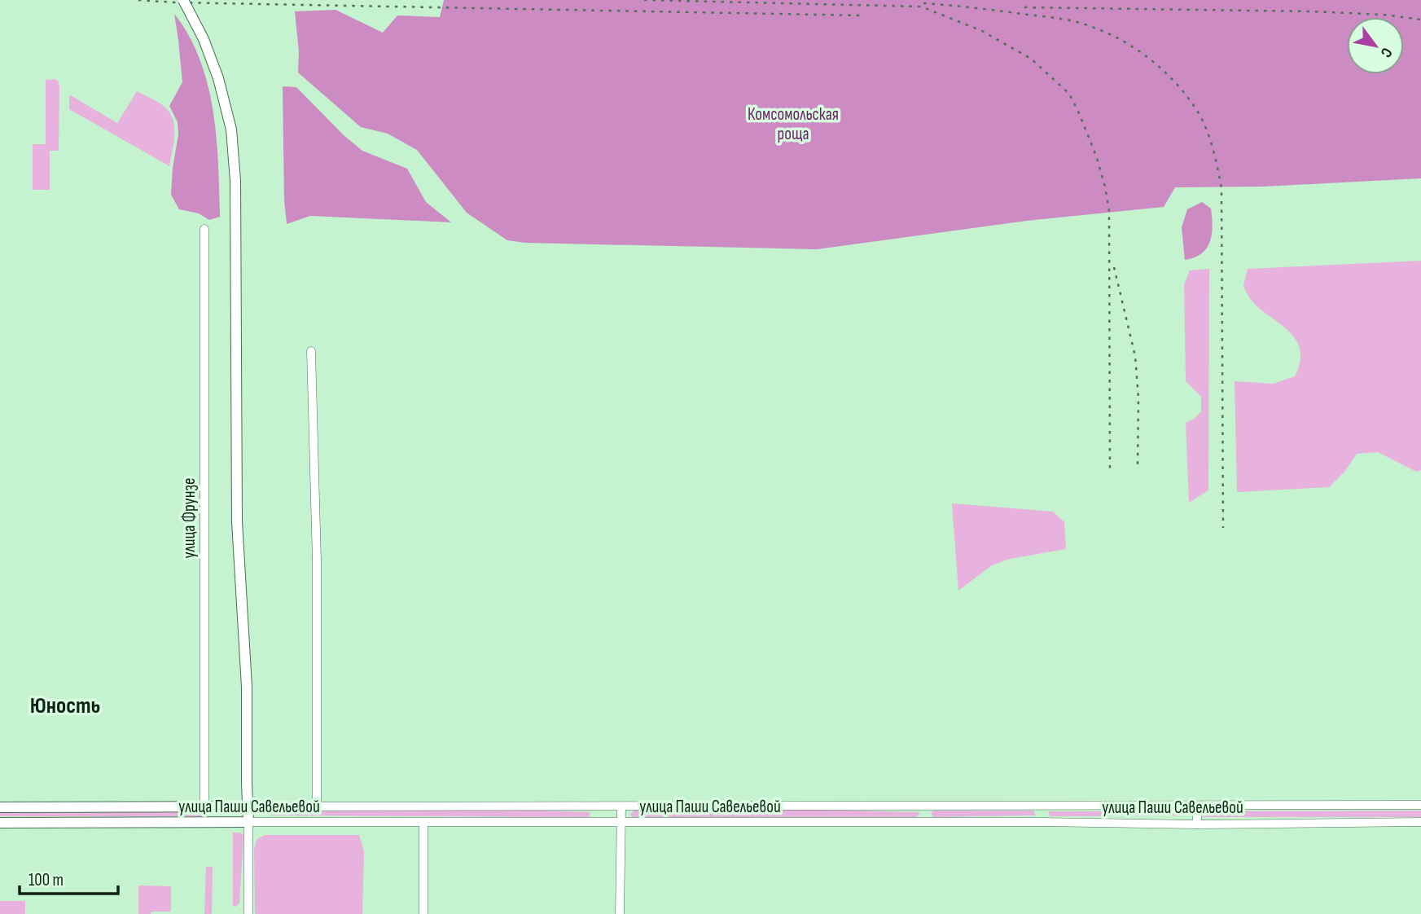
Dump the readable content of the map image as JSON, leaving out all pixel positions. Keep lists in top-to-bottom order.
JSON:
{
  "streets": {
    "main road": ["улица Паши Савельевой"],
    "street": ["улица Фрунзе"]
  },
  "crossings": [
    ["улица Фрунзе", "улица Паши Савельевой"]
  ],
  "districts": ["Юность"],
  "parks": ["Комсомольская роща"],
  "scale_bar": "100 m",
  "north": "bottom right"
}
